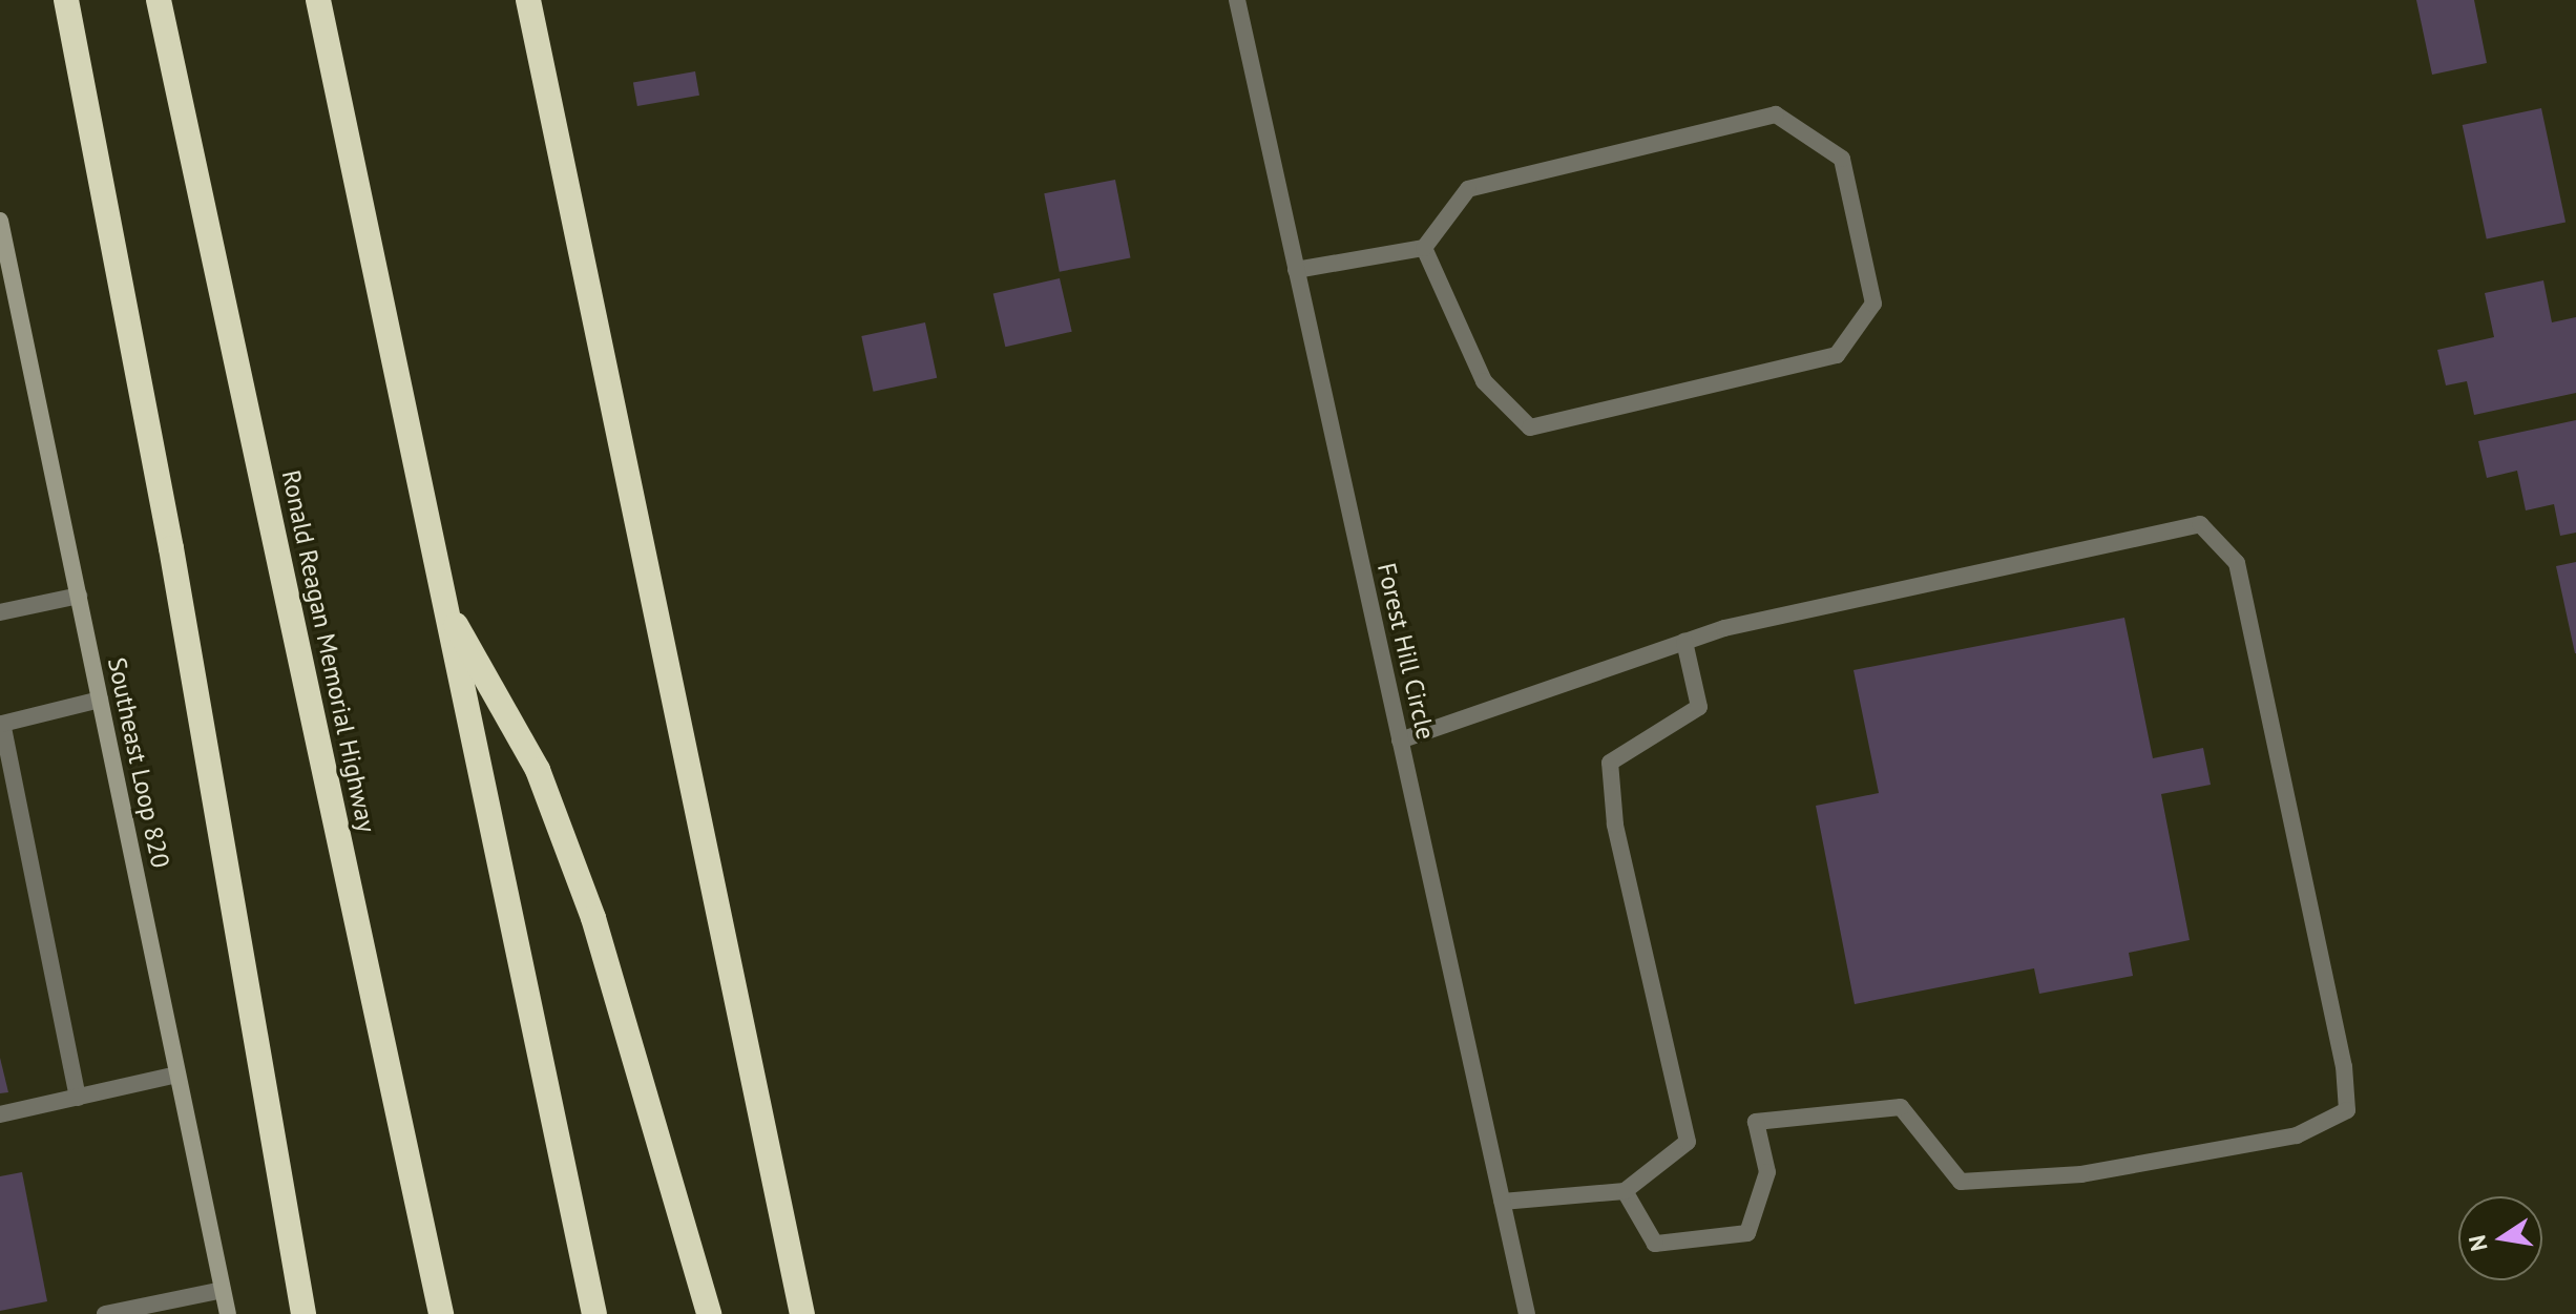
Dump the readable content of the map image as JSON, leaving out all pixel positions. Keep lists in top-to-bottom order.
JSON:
{
  "streets": {
    "highway": ["Ronald Reagan Memorial Highway"],
    "main road": ["Southeast Loop 820"],
    "street": ["Forest Hill Circle"]
  },
  "north": "left"
}
